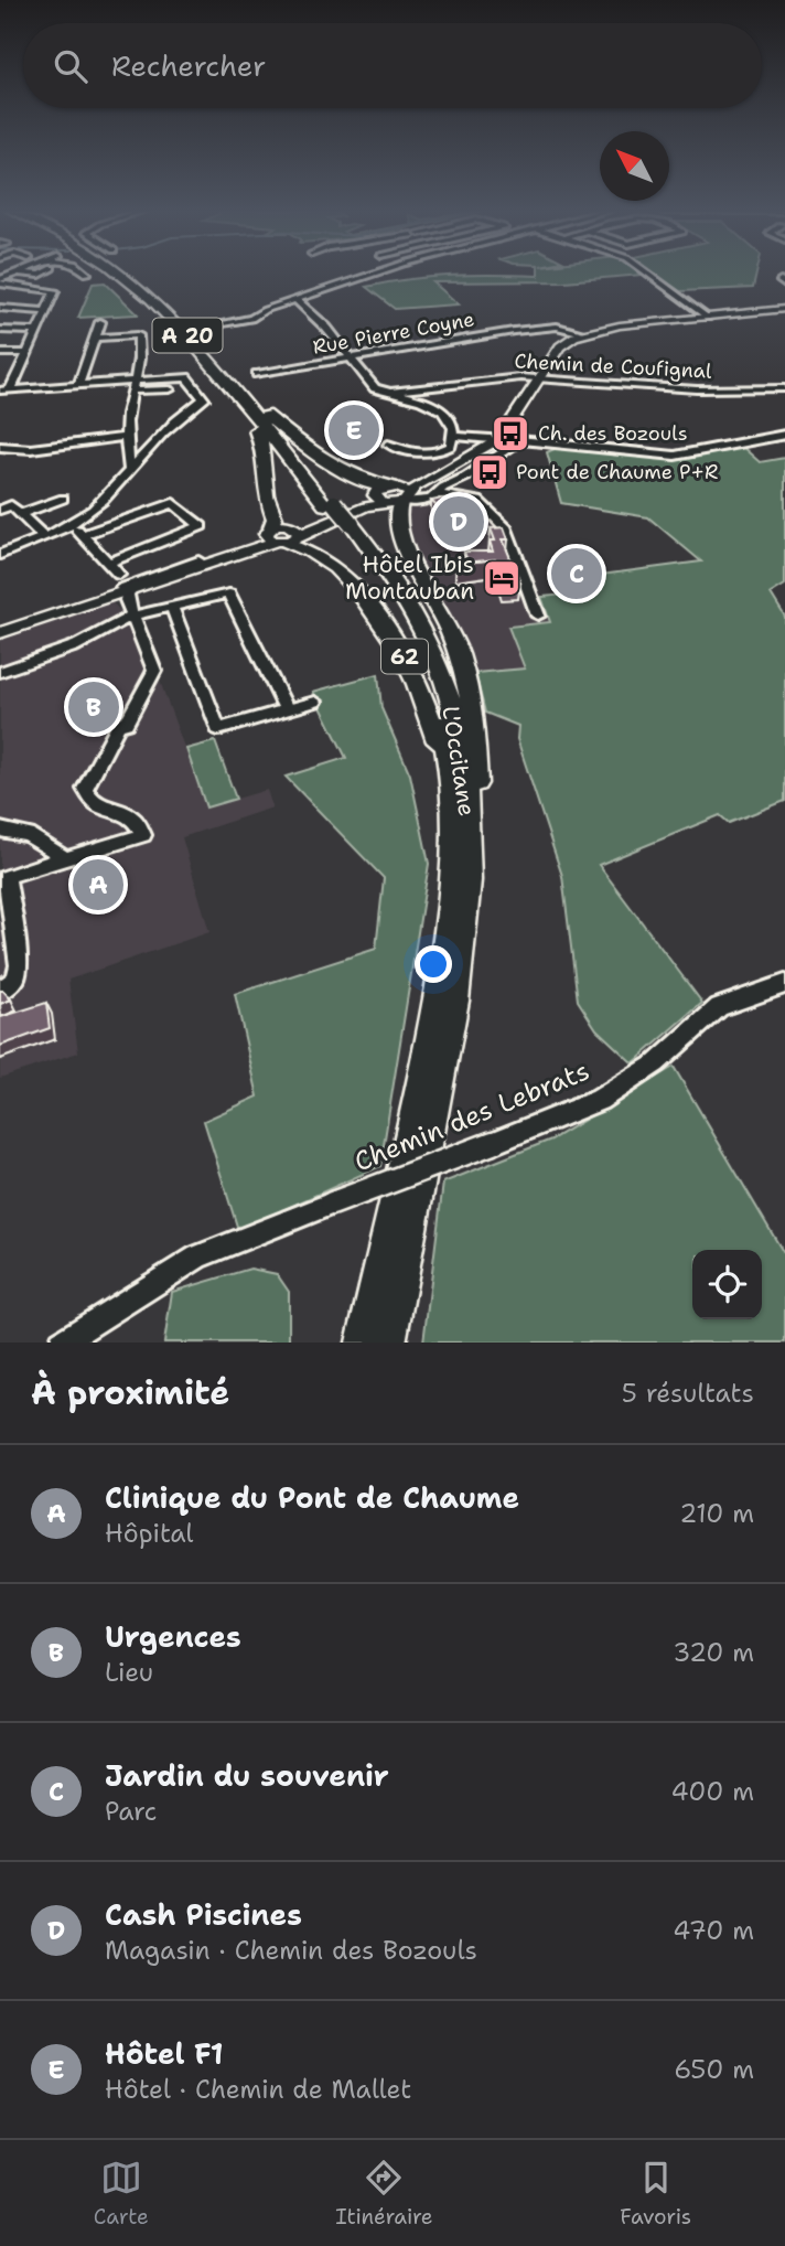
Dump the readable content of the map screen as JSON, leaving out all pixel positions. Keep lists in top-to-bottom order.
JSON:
{
  "streets": {
    "highway": ["A 20", "62", "L'Occitane"],
    "street": ["Rue Pierre Coyne", "Chemin de Coufignal", "Chemin des Lebrats"]
  },
  "crossings": [
    ["62", "L'Occitane"]
  ],
  "places": {
    "bus stop": ["Ch. des Bozouls", "Pont de Chaume P+R"],
    "hotel": ["Hôtel Ibis Montauban"]
  },
  "north": "top left",
  "page": {
    "search": "Rechercher",
    "pins": [
      "E",
      "D",
      "C",
      "B",
      "A"
    ],
    "heading": ["À proximité", "5 résultats"],
    "list": [
      {
        "mark": "A",
        "name": "Clinique du Pont de Chaume",
        "note": "Hôpital",
        "value": "210 m"
      },
      {
        "mark": "B",
        "name": "Urgences",
        "note": "Lieu",
        "value": "320 m"
      },
      {
        "mark": "C",
        "name": "Jardin du souvenir",
        "note": "Parc",
        "value": "400 m"
      },
      {
        "mark": "D",
        "name": "Cash Piscines",
        "note": "Magasin · Chemin des Bozouls",
        "value": "470 m"
      },
      {
        "mark": "E",
        "name": "Hôtel F1",
        "note": "Hôtel · Chemin de Mallet",
        "value": "650 m"
      }
    ],
    "nav": ["Carte", "Itinéraire", "Favoris"]
  }
}
